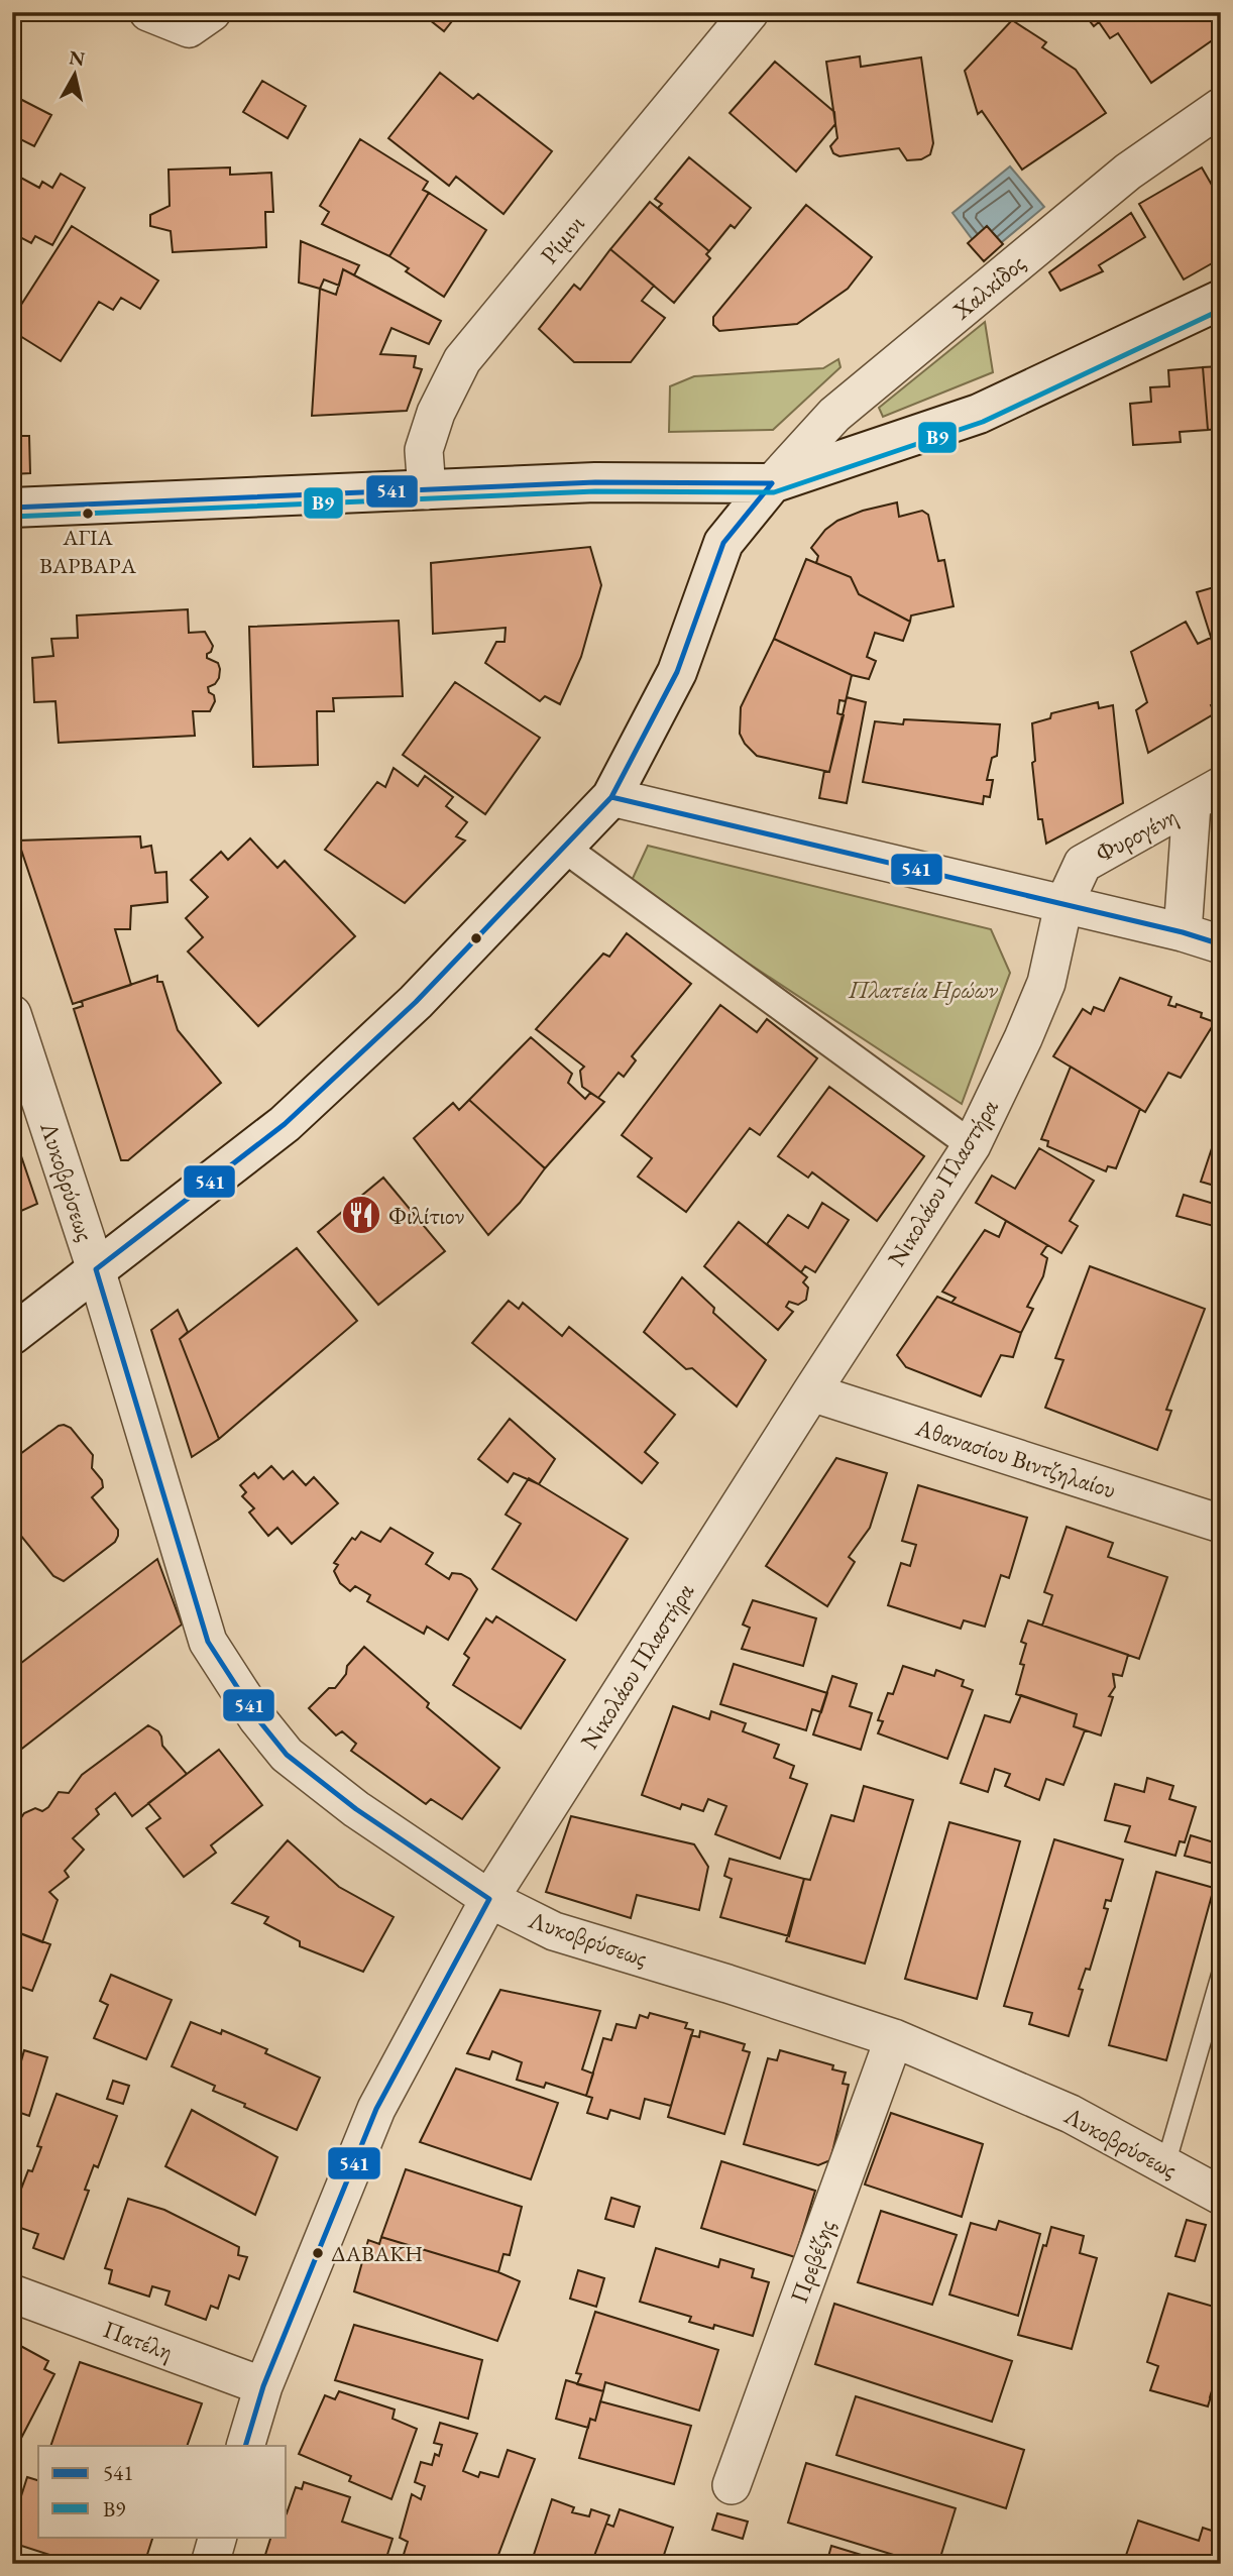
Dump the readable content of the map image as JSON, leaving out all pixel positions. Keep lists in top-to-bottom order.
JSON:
{
  "streets": {
    "street": [
      "Ρίμινι",
      "Χαλκίδος",
      "Φυρογένη",
      "Λυκοβρύσεως",
      "Νικολάου Πλαστήρα",
      "Αθανασίου Βιντζηλαίου",
      "Πρεβέζης",
      "Πατέλη"
    ]
  },
  "crossings": [
    ["Φυρογένη", "Νικολάου Πλαστήρα"],
    ["Λυκοβρύσεως", "Νικολάου Πλαστήρα"],
    ["Λυκοβρύσεως", "Πρεβέζης"],
    ["Νικολάου Πλαστήρα", "Αθανασίου Βιντζηλαίου"],
    ["Νικολάου Πλαστήρα", "Πατέλη"]
  ],
  "parks": ["Πλατεία Ηρώων"],
  "places": {
    "other": ["ΑΓΙΑ ΒΑΡΒΑΡΑ", "ΔΑΒΑΚΗ"],
    "restaurant": ["Φιλίτιον"]
  },
  "lines": ["transit line Β9", "transit line 541"],
  "legend": ["541", "Β9"],
  "north": "top"
}
